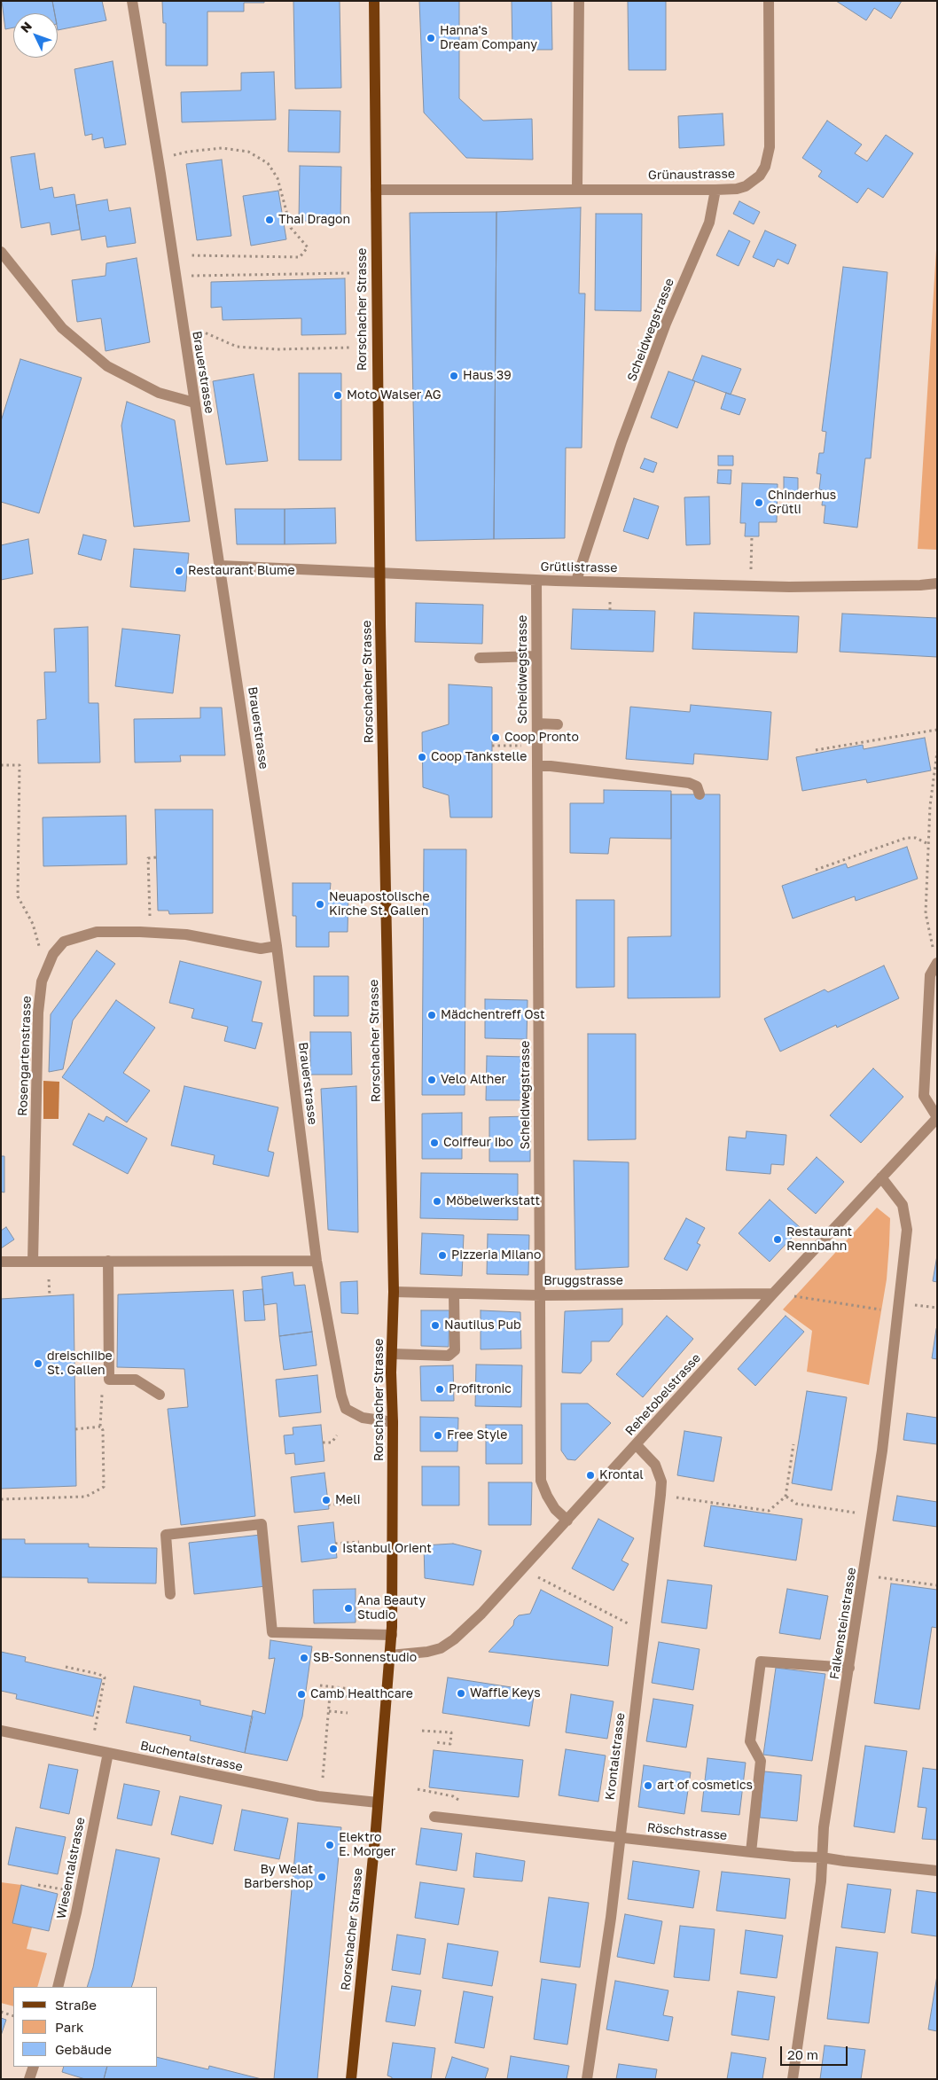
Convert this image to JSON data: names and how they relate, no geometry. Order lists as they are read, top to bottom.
{
  "streets": {
    "main road": ["Rorschacher Strasse"],
    "street": [
      "Grünaustrasse",
      "Scheidwegstrasse",
      "Brauerstrasse",
      "Grütlistrasse",
      "Rosengartenstrasse",
      "Bruggstrasse",
      "Rehetobelstrasse",
      "Falkensteinstrasse",
      "Buchentalstrasse",
      "Krontalstrasse",
      "Röschstrasse",
      "Wiesentalstrasse"
    ]
  },
  "crossings": [
    ["Grünaustrasse", "Rorschacher Strasse"],
    ["Grünaustrasse", "Scheidwegstrasse"],
    ["Rorschacher Strasse", "Brauerstrasse"],
    ["Rorschacher Strasse", "Grütlistrasse"],
    ["Rorschacher Strasse", "Bruggstrasse"],
    ["Rorschacher Strasse", "Rehetobelstrasse"],
    ["Rorschacher Strasse", "Buchentalstrasse"],
    ["Scheidwegstrasse", "Grütlistrasse"],
    ["Scheidwegstrasse", "Bruggstrasse"],
    ["Scheidwegstrasse", "Rehetobelstrasse"],
    ["Brauerstrasse", "Grütlistrasse"],
    ["Brauerstrasse", "Rosengartenstrasse"],
    ["Bruggstrasse", "Rehetobelstrasse"],
    ["Rehetobelstrasse", "Falkensteinstrasse"],
    ["Rehetobelstrasse", "Krontalstrasse"],
    ["Falkensteinstrasse", "Röschstrasse"],
    ["Buchentalstrasse", "Wiesentalstrasse"],
    ["Krontalstrasse", "Röschstrasse"]
  ],
  "places": [
    "Hanna's Dream Company",
    "Thai Dragon",
    "Haus 39",
    "Moto Walser AG",
    "Chinderhus Grütli",
    "Restaurant Blume",
    "Coop Pronto",
    "Coop Tankstelle",
    "Neuapostolische Kirche St. Gallen",
    "Mädchentreff Ost",
    "Velo Alther",
    "Coiffeur Ibo",
    "Möbelwerkstatt",
    "Restaurant Rennbahn",
    "Pizzeria Milano",
    "Nautilus Pub",
    "dreischiibe St. Gallen",
    "Profitronic",
    "Free Style",
    "Krontal",
    "Meli",
    "Istanbul Orient",
    "Ana Beauty Studio",
    "SB-Sonnenstudio",
    "Waffle Keys",
    "Camb Healthcare",
    "art of cosmetics",
    "Elektro E. Morger",
    "By Welat Barbershop"
  ],
  "legend": ["Straße", "Park", "Gebäude"],
  "scale_bar": "20 m",
  "north": "top left"
}
